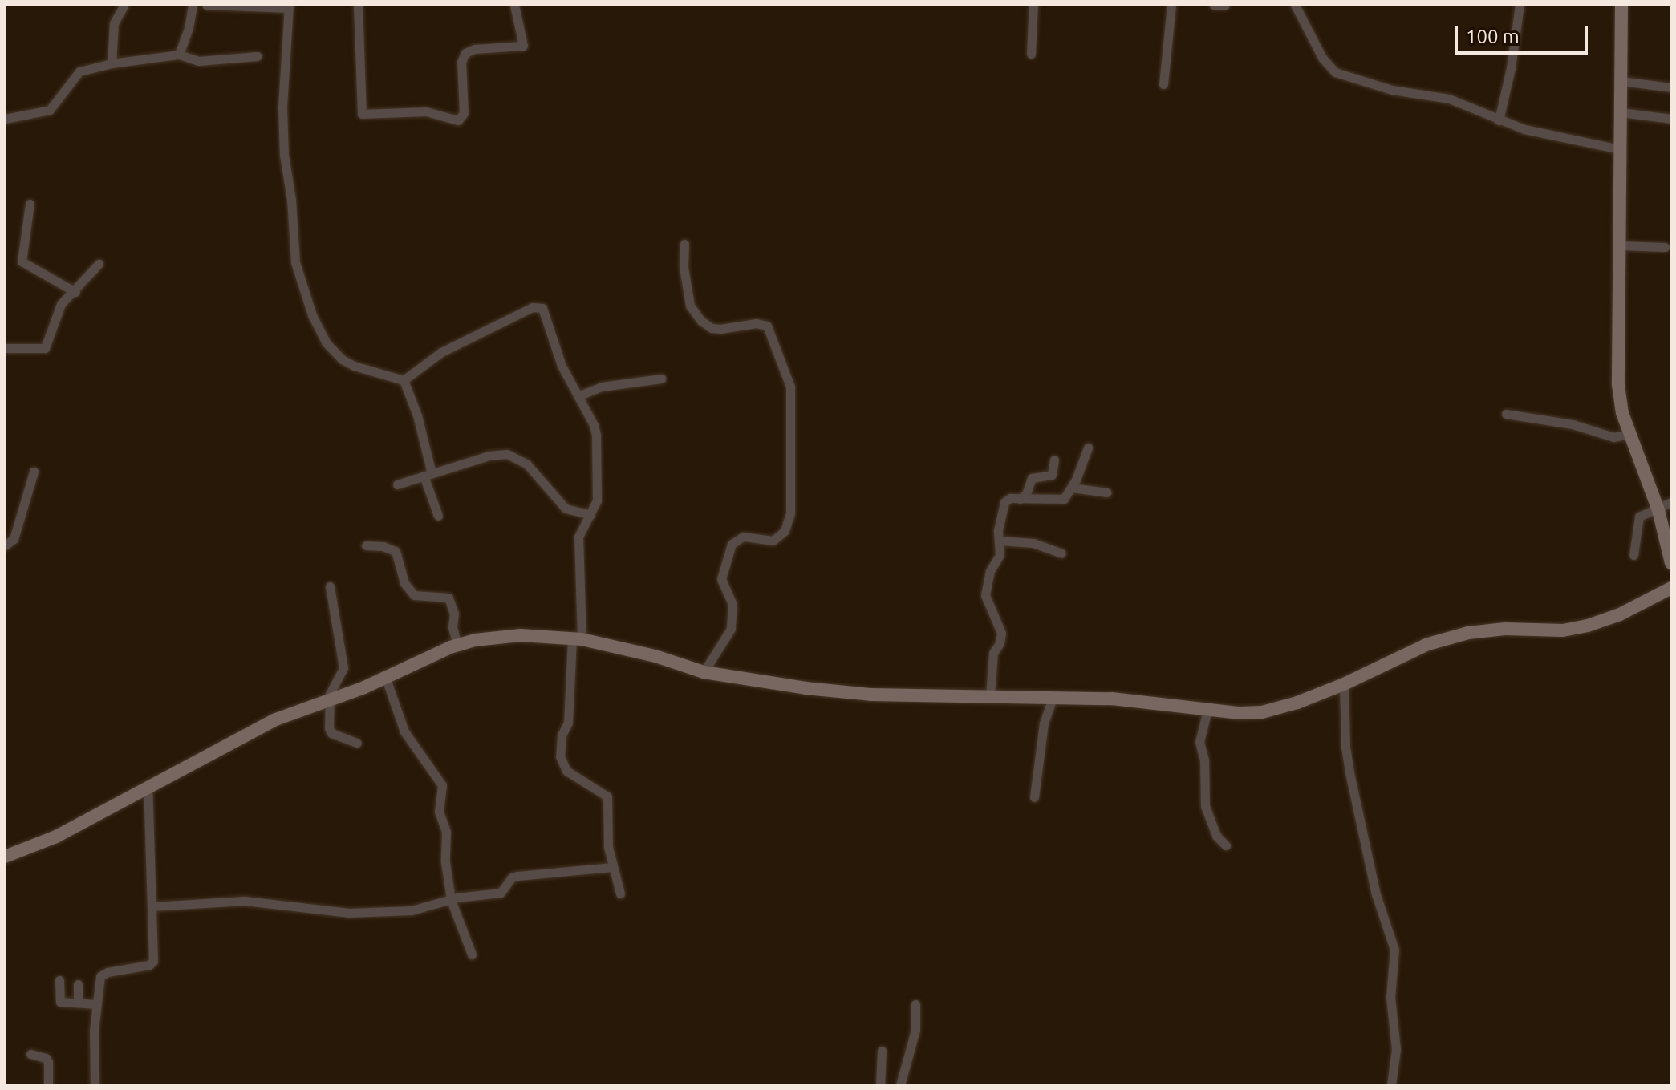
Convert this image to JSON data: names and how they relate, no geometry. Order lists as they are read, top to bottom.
{
  "scale_bar": "100 m"
}
